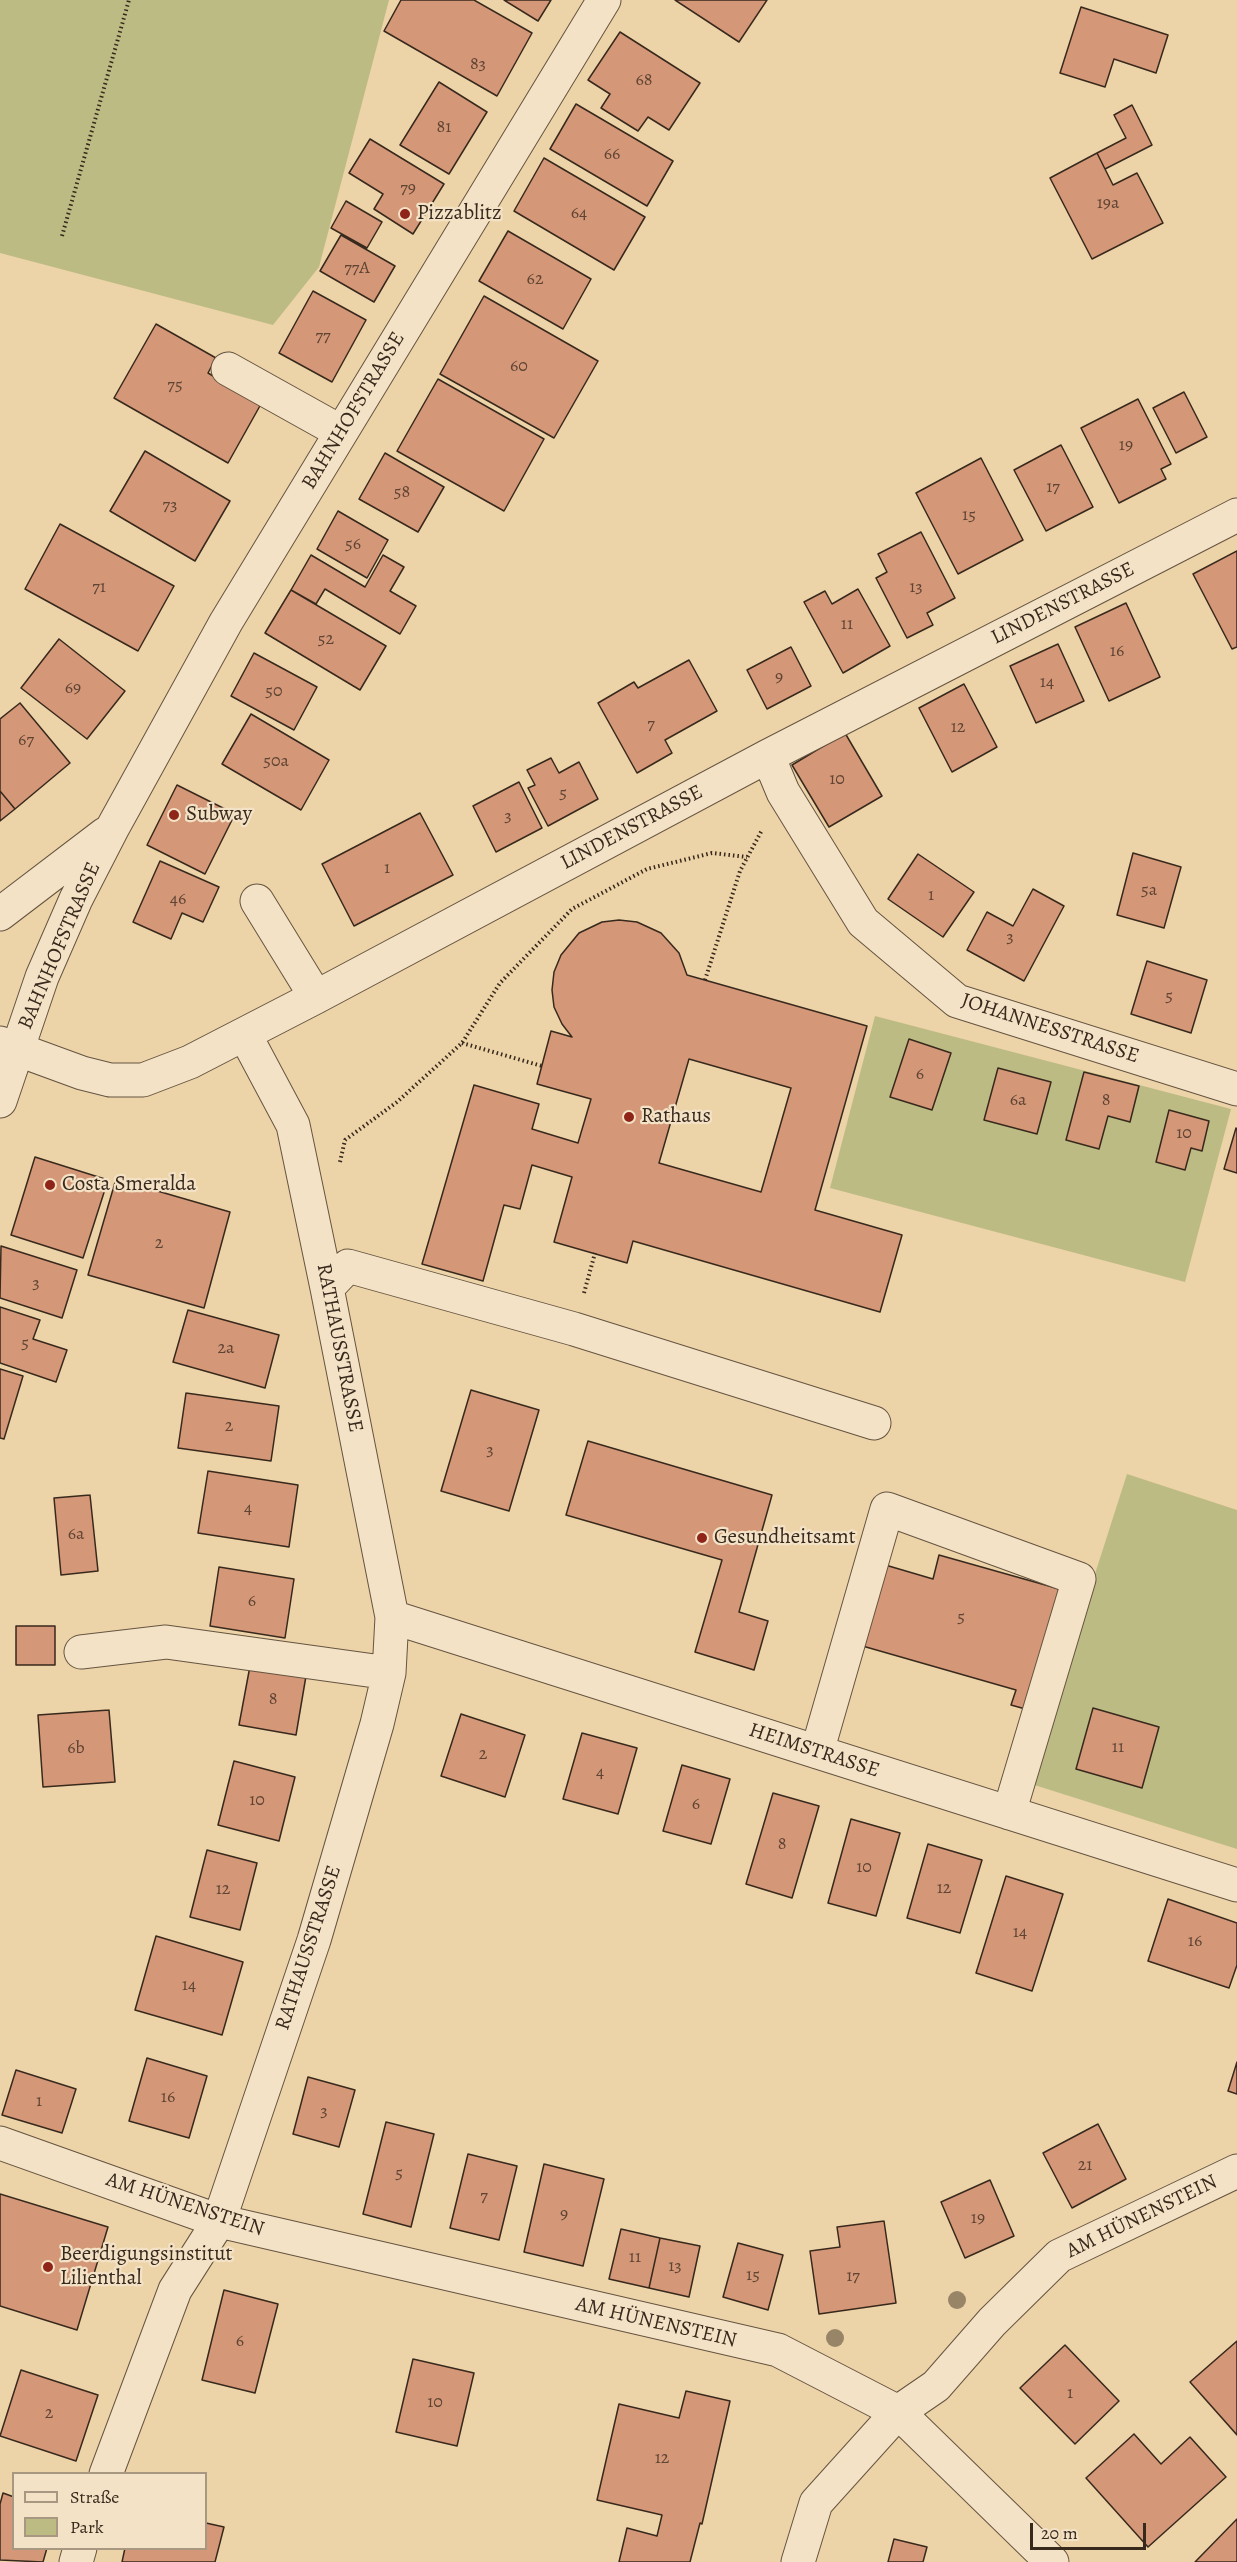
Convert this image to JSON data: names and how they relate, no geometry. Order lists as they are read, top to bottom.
{
  "streets": {
    "street": [
      "BAHNHOFSTRASSE",
      "LINDENSTRASSE",
      "JOHANNESSTRASSE",
      "RATHAUSSTRASSE",
      "HEIMSTRASSE",
      "AM HÜNENSTEIN"
    ]
  },
  "crossings": [
    ["BAHNHOFSTRASSE", "LINDENSTRASSE"],
    ["LINDENSTRASSE", "JOHANNESSTRASSE"],
    ["LINDENSTRASSE", "RATHAUSSTRASSE"],
    ["RATHAUSSTRASSE", "HEIMSTRASSE"],
    ["RATHAUSSTRASSE", "AM HÜNENSTEIN"]
  ],
  "places": [
    "Pizzablitz",
    "Subway",
    "Rathaus",
    "Costa Smeralda",
    "Gesundheitsamt",
    "Beerdigungsinstitut Lilienthal"
  ],
  "house_numbers": [
    "83",
    "68",
    "81",
    "66",
    "79",
    "19a",
    "64",
    "77A",
    "62",
    "77",
    "60",
    "75",
    "19",
    "17",
    "58",
    "73",
    "15",
    "56",
    "71",
    "13",
    "11",
    "52",
    "16",
    "9",
    "14",
    "69",
    "50",
    "7",
    "12",
    "67",
    "50a",
    "10",
    "5",
    "3",
    "1",
    "5a",
    "1",
    "46",
    "3",
    "5",
    "6",
    "6a",
    "8",
    "10",
    "2",
    "3",
    "5",
    "2a",
    "2",
    "3",
    "4",
    "6a",
    "6",
    "5",
    "8",
    "11",
    "6b",
    "2",
    "4",
    "10",
    "6",
    "8",
    "10",
    "12",
    "12",
    "14",
    "16",
    "14",
    "16",
    "1",
    "3",
    "21",
    "5",
    "7",
    "9",
    "19",
    "11",
    "13",
    "15",
    "17",
    "6",
    "1",
    "10",
    "2",
    "12"
  ],
  "legend": ["Straße", "Park"],
  "scale_bar": "20 m"
}
